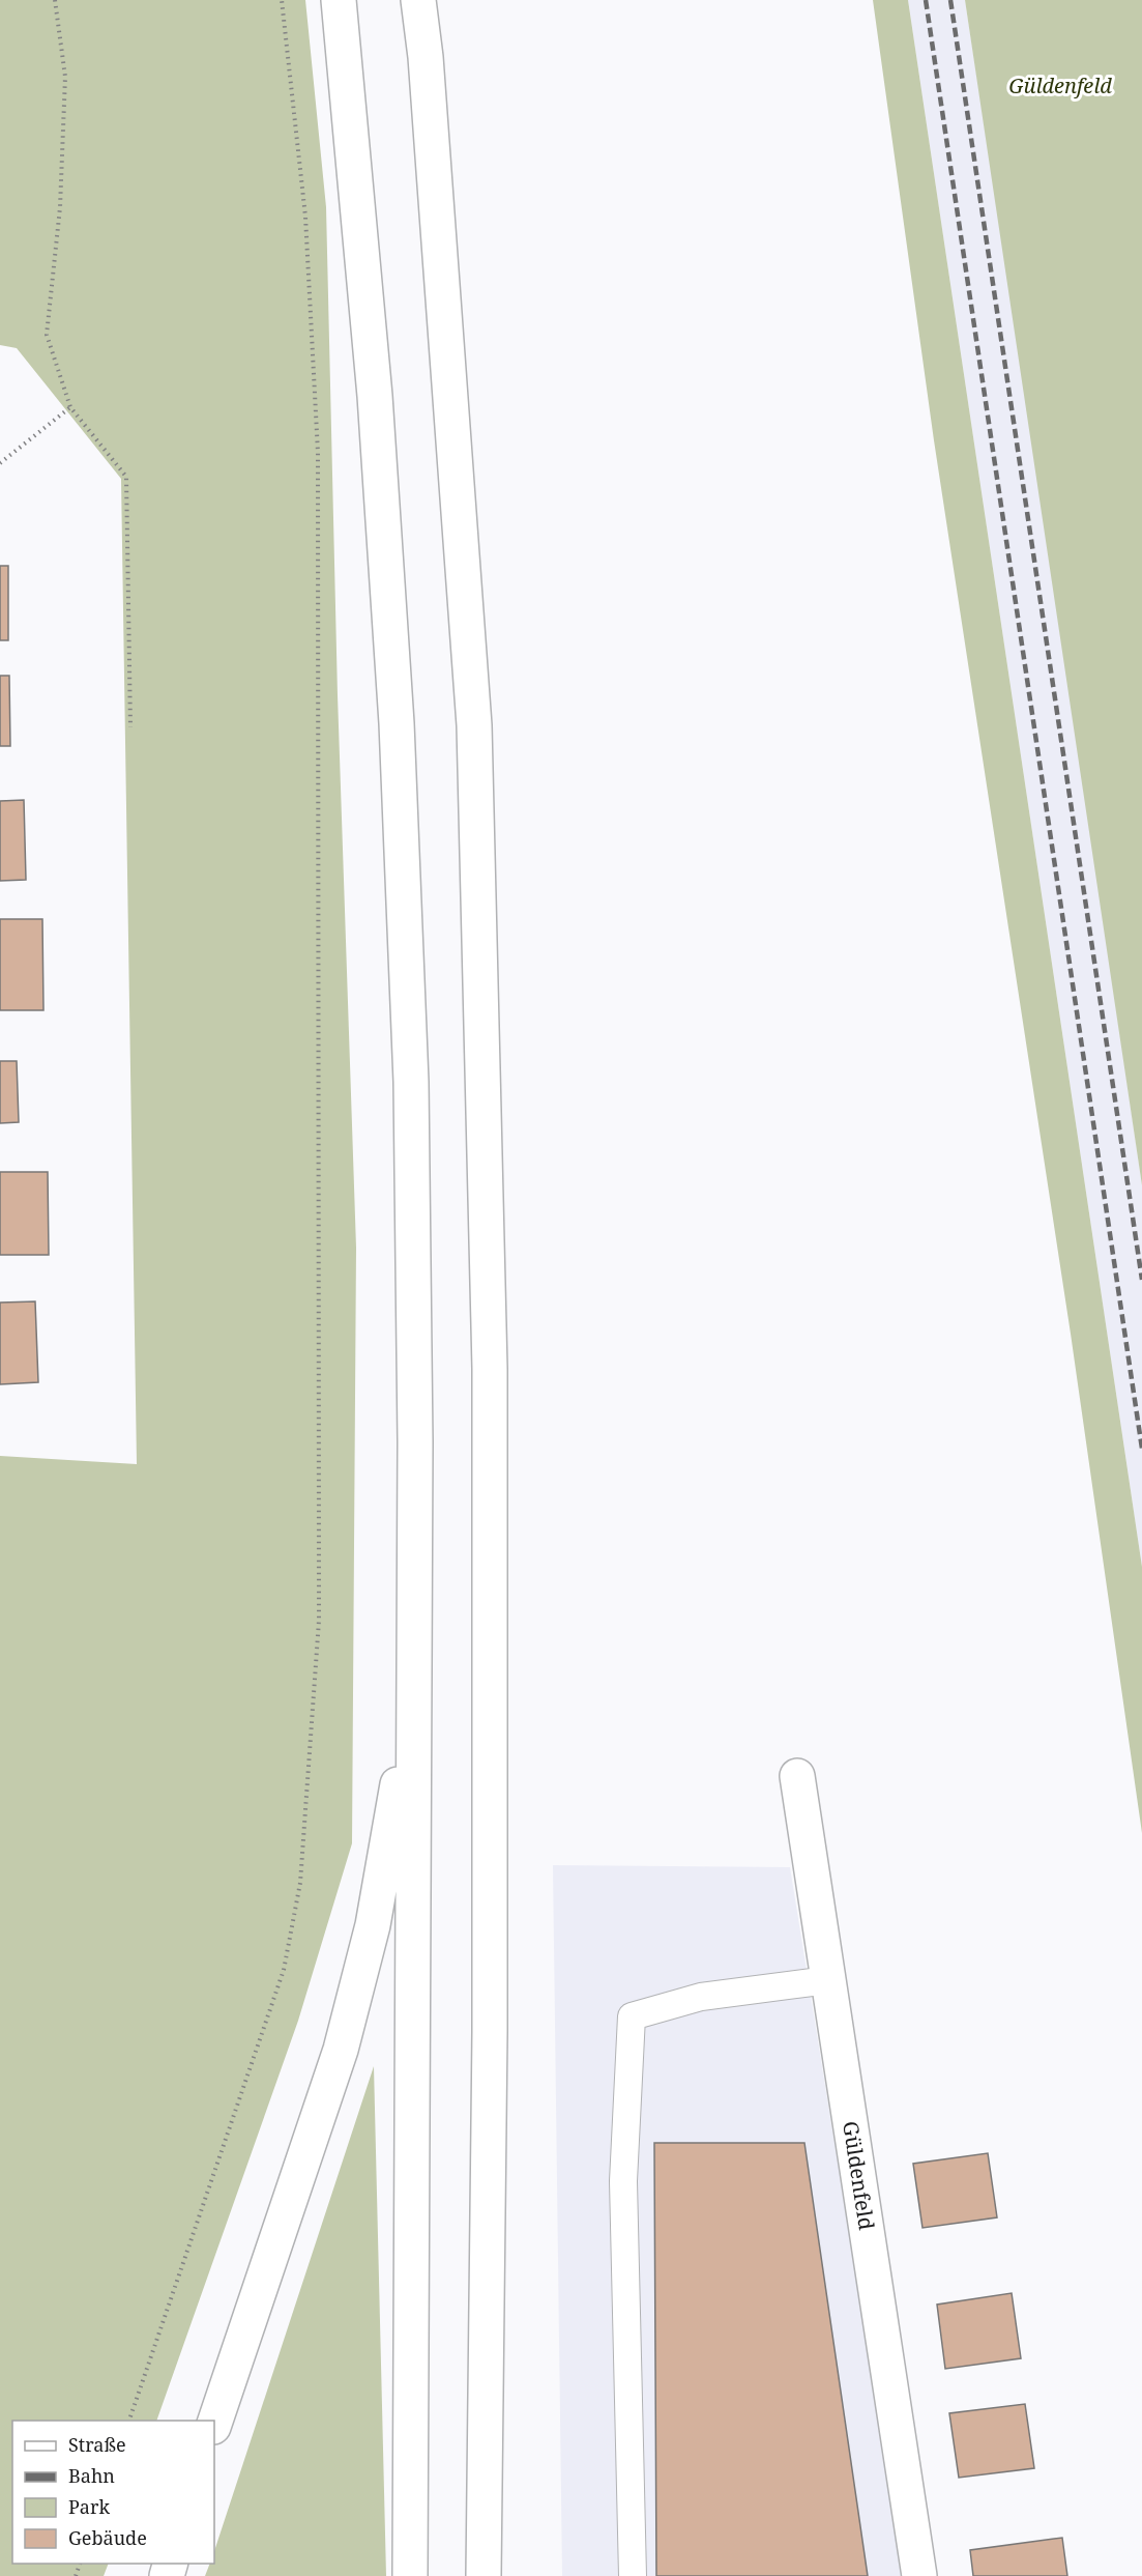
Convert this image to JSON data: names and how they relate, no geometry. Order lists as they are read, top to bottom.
{
  "streets": {
    "main road": ["Güldenfeld"]
  },
  "parks": ["Güldenfeld"],
  "legend": [
    "Straße",
    "Bahn",
    "Park",
    "Gebäude"
  ]
}
